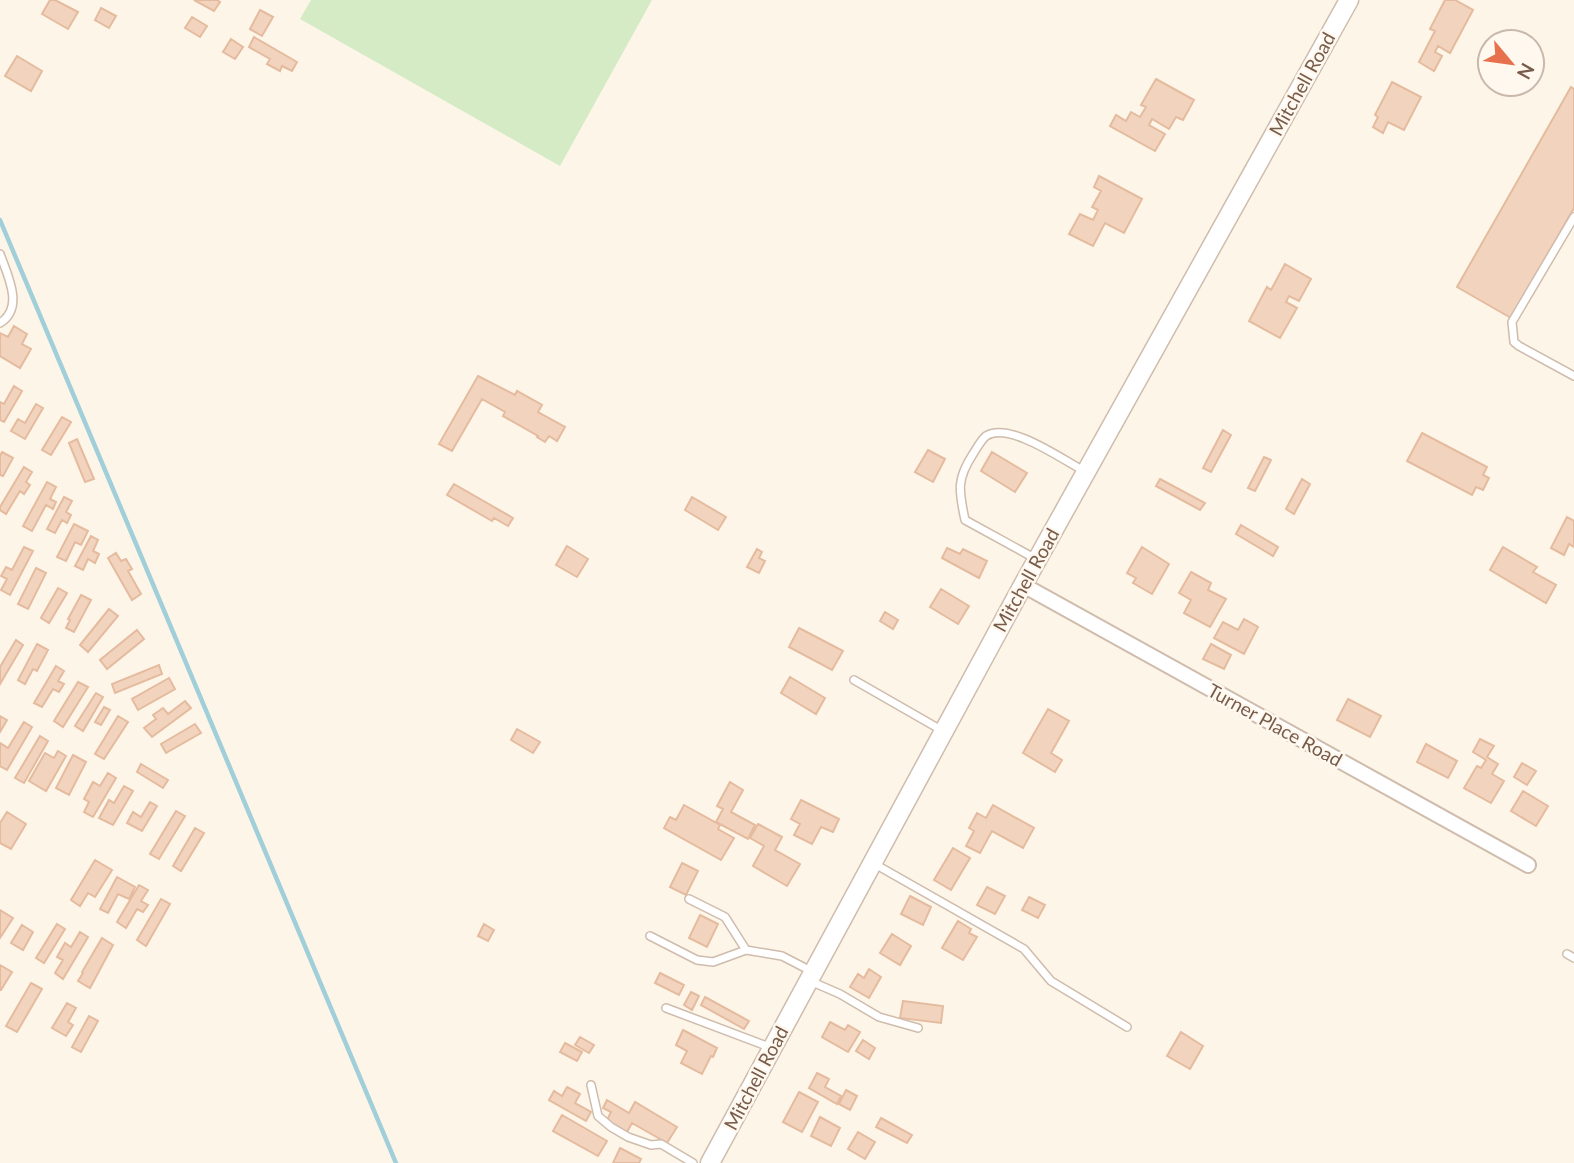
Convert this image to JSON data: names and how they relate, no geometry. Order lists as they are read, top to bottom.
{
  "streets": {
    "street": ["Mitchell Road", "Turner Place Road"]
  },
  "crossings": [
    ["Mitchell Road", "Turner Place Road"]
  ],
  "north": "bottom right"
}
